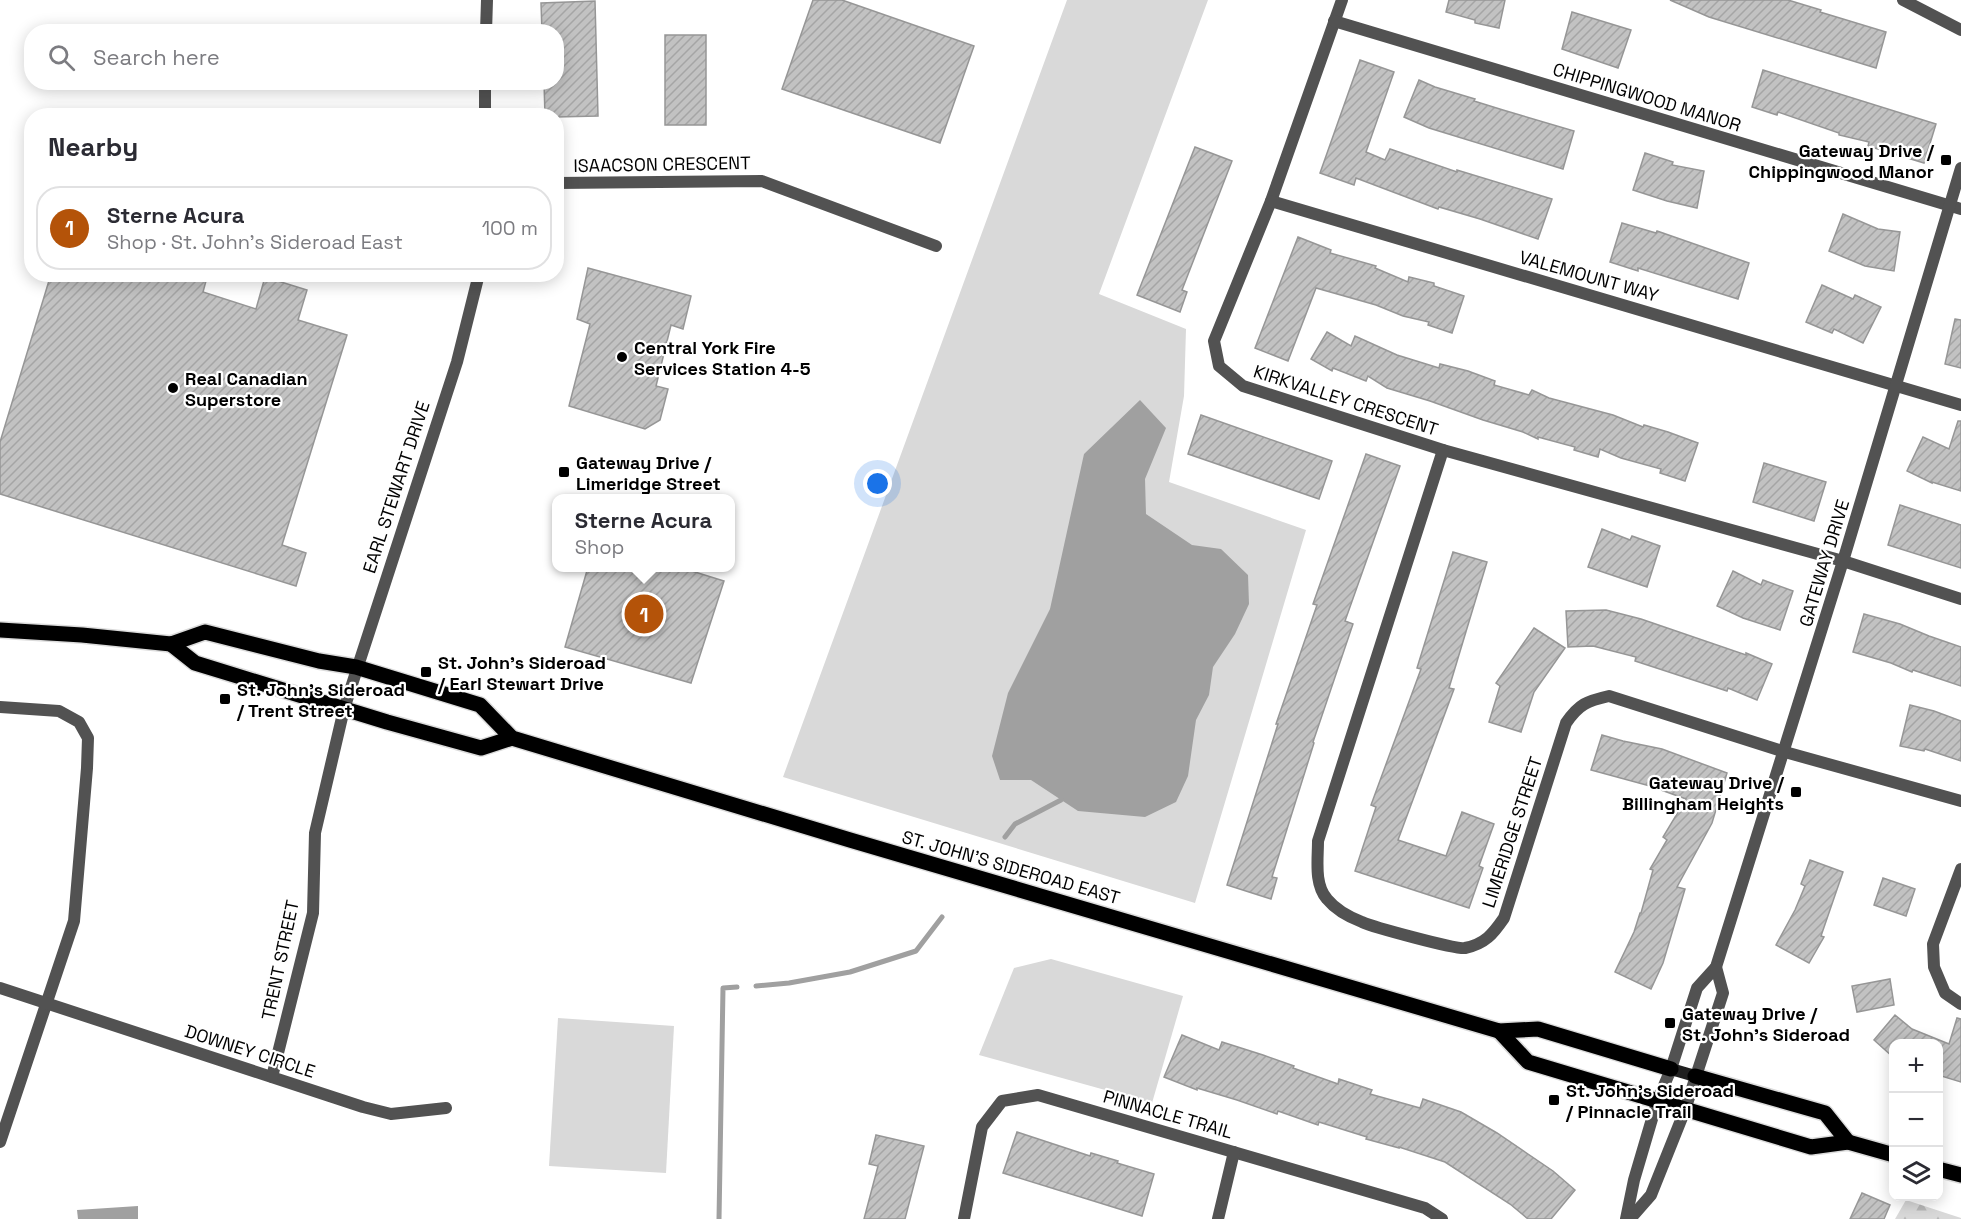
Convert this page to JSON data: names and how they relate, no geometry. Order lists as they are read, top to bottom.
{
  "streets": {
    "main road": ["ST. JOHN'S SIDEROAD EAST"],
    "street": [
      "CHIPPINGWOOD MANOR",
      "ISAACSON CRESCENT",
      "VALEMOUNT WAY",
      "KIRKVALLEY CRESCENT",
      "EARL STEWART DRIVE",
      "GATEWAY DRIVE",
      "LIMERIDGE STREET",
      "TRENT STREET",
      "DOWNEY CIRCLE",
      "PINNACLE TRAIL"
    ]
  },
  "crossings": [
    ["CHIPPINGWOOD MANOR", "KIRKVALLEY CRESCENT"],
    ["CHIPPINGWOOD MANOR", "GATEWAY DRIVE"],
    ["VALEMOUNT WAY", "KIRKVALLEY CRESCENT"],
    ["VALEMOUNT WAY", "GATEWAY DRIVE"],
    ["KIRKVALLEY CRESCENT", "GATEWAY DRIVE"],
    ["KIRKVALLEY CRESCENT", "LIMERIDGE STREET"],
    ["EARL STEWART DRIVE", "ST. JOHN'S SIDEROAD EAST"],
    ["EARL STEWART DRIVE", "TRENT STREET"],
    ["GATEWAY DRIVE", "LIMERIDGE STREET"],
    ["GATEWAY DRIVE", "ST. JOHN'S SIDEROAD EAST"],
    ["TRENT STREET", "DOWNEY CIRCLE"]
  ],
  "places": {
    "transit": [
      "Gateway Drive / Chippingwood Manor",
      "Gateway Drive / Limeridge Street",
      "St. John's Sideroad / Earl Stewart Drive",
      "St. John's Sideroad / Trent Street",
      "Gateway Drive / Billingham Heights",
      "Gateway Drive / St. John's Sideroad",
      "St. John's Sideroad / Pinnacle Trail"
    ],
    "other": ["Central York Fire Services Station 4-5", "Real Canadian Superstore"]
  },
  "page": {
    "search": "Search here",
    "heading": "Nearby",
    "list": [
      {
        "mark": "1",
        "name": "Sterne Acura",
        "note": "Shop · St. John's Sideroad East",
        "value": "100 m"
      }
    ],
    "popup": ["Sterne Acura", "Shop"],
    "pins": "1",
    "map_buttons": ["+", "−"]
  }
}
